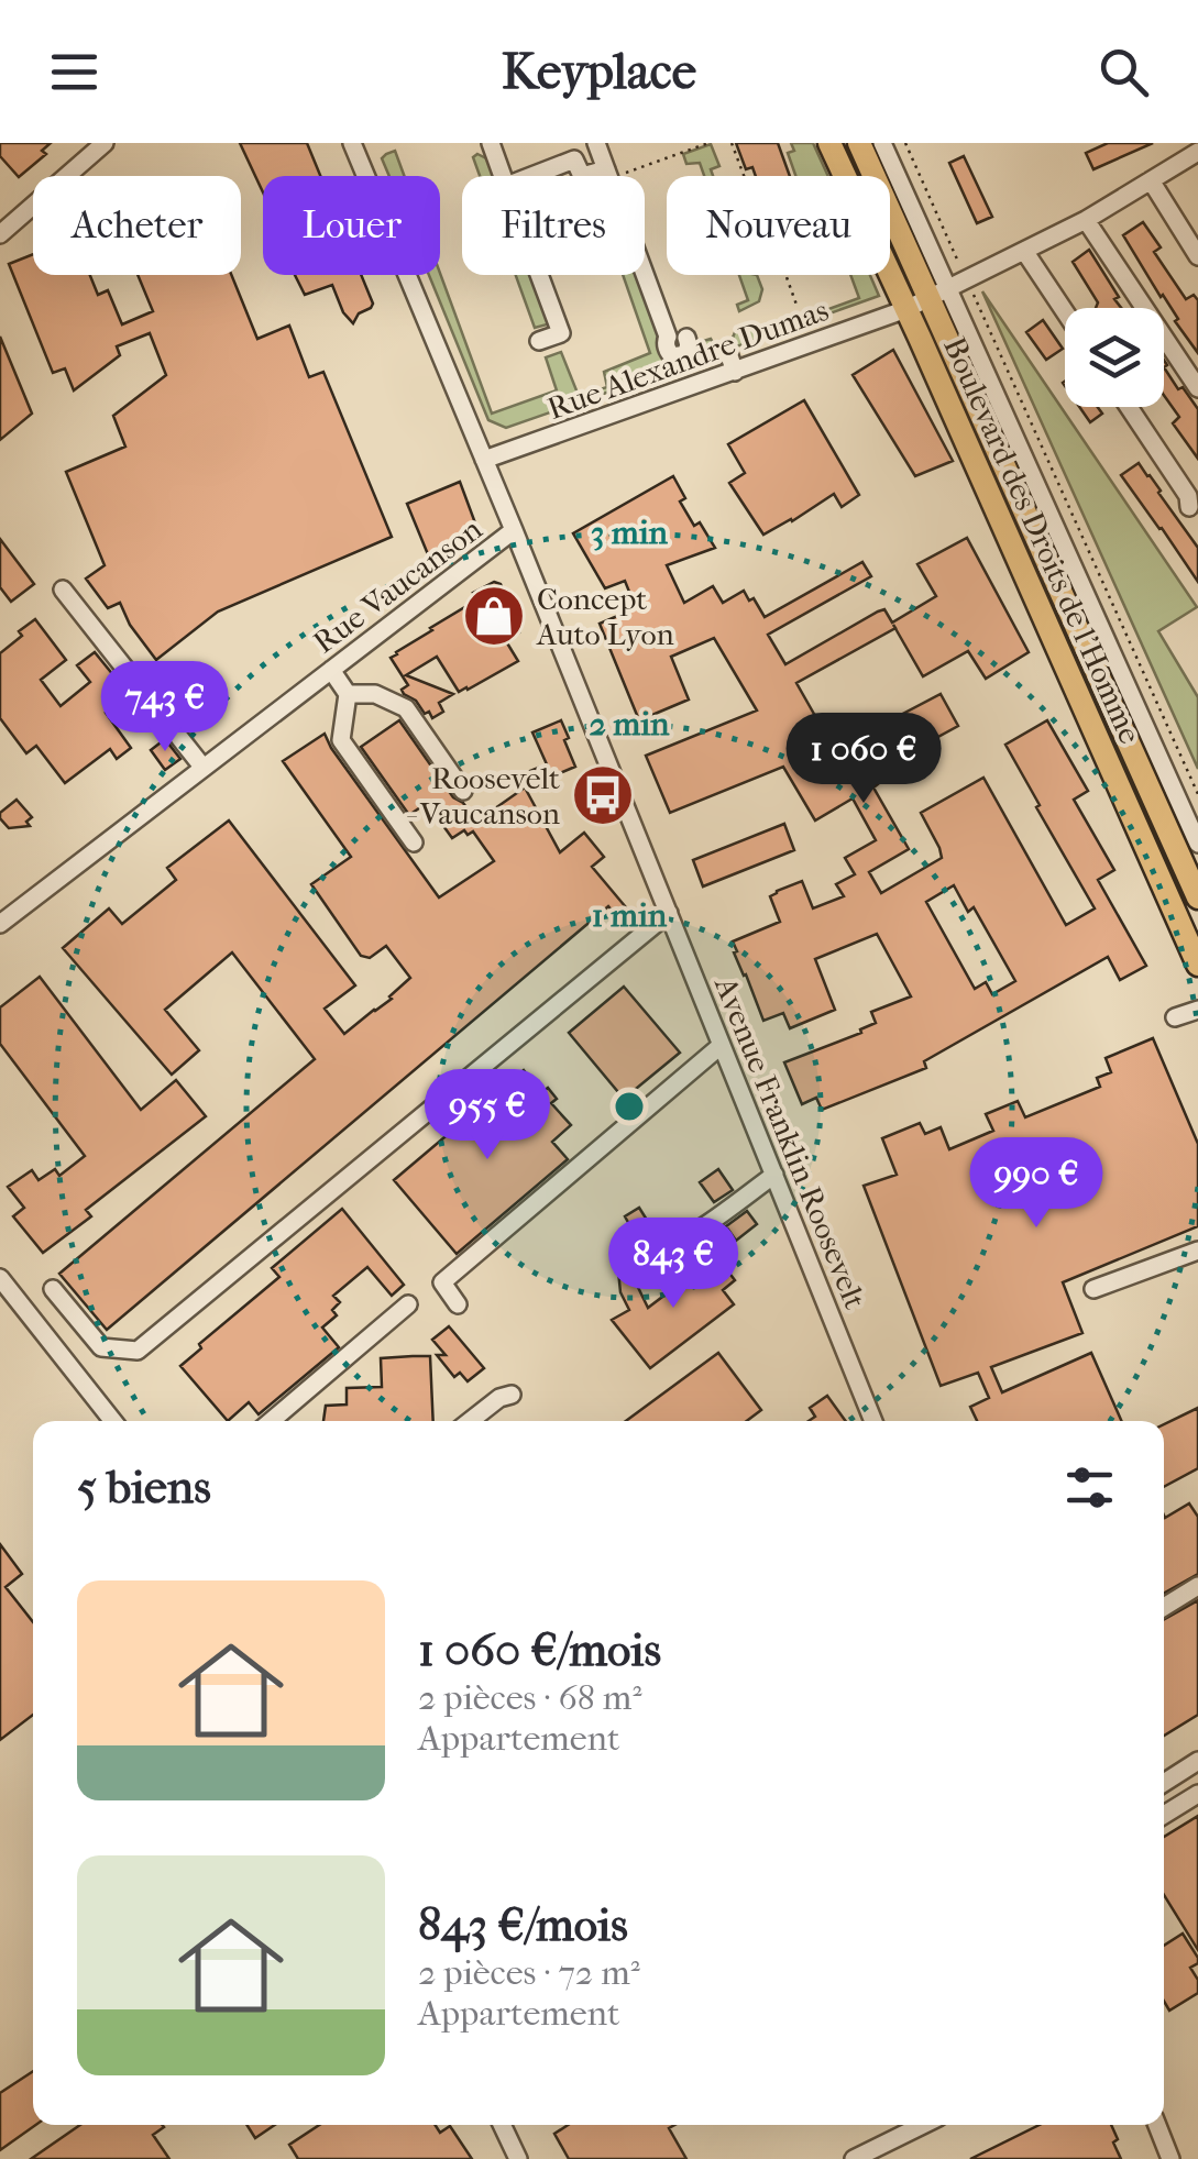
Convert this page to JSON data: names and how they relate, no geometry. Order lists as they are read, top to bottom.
{
  "streets": {
    "main road": ["Boulevard des Droits de l'Homme"],
    "street": ["Rue Alexandre Dumas", "Rue Vaucanson", "Avenue Franklin Roosevelt"]
  },
  "crossings": [
    ["Rue Alexandre Dumas", "Boulevard des Droits de l'Homme"],
    ["Rue Alexandre Dumas", "Avenue Franklin Roosevelt"],
    ["Rue Vaucanson", "Avenue Franklin Roosevelt"]
  ],
  "places": {
    "shop": ["Concept Auto Lyon"],
    "bus stop": ["Roosevelt - Vaucanson"]
  },
  "page": {
    "header": "Keyplace",
    "chip": [
      "Acheter",
      "Louer",
      "Filtres",
      "Nouveau"
    ],
    "price": [
      "743 €",
      "1 060 €",
      "955 €",
      "990 €",
      "843 €"
    ],
    "heading": "5 biens",
    "list": [
      {
        "name": "1 060 €/mois",
        "note": "2 pièces · 68 m² · Appartement"
      },
      {
        "name": "843 €/mois",
        "note": "2 pièces · 72 m² · Appartement"
      }
    ]
  },
  "rings": ["3 min", "2 min", "1 min"]
}
